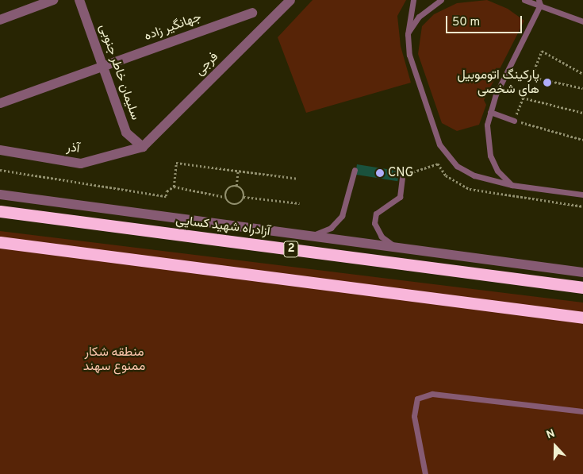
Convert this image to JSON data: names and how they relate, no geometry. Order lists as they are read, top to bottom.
{
  "streets": {
    "highway": ["آزادراه شهید کسایی", "2"],
    "street": [
      "جهانگیر زاده",
      "فرجی",
      "سلیمان خاطر جنوبی",
      "آذر"
    ]
  },
  "crossings": [
    ["جهانگیر زاده", "سلیمان خاطر جنوبی"],
    ["فرجی", "سلیمان خاطر جنوبی"],
    ["فرجی", "آذر"],
    ["سلیمان خاطر جنوبی", "آذر"]
  ],
  "parks": ["منطقه شکار ممنوع سهند"],
  "places": ["پارکینگ اتوموبیل های شخصی", "CNG"],
  "scale_bar": "50 m",
  "north": "top"
}
